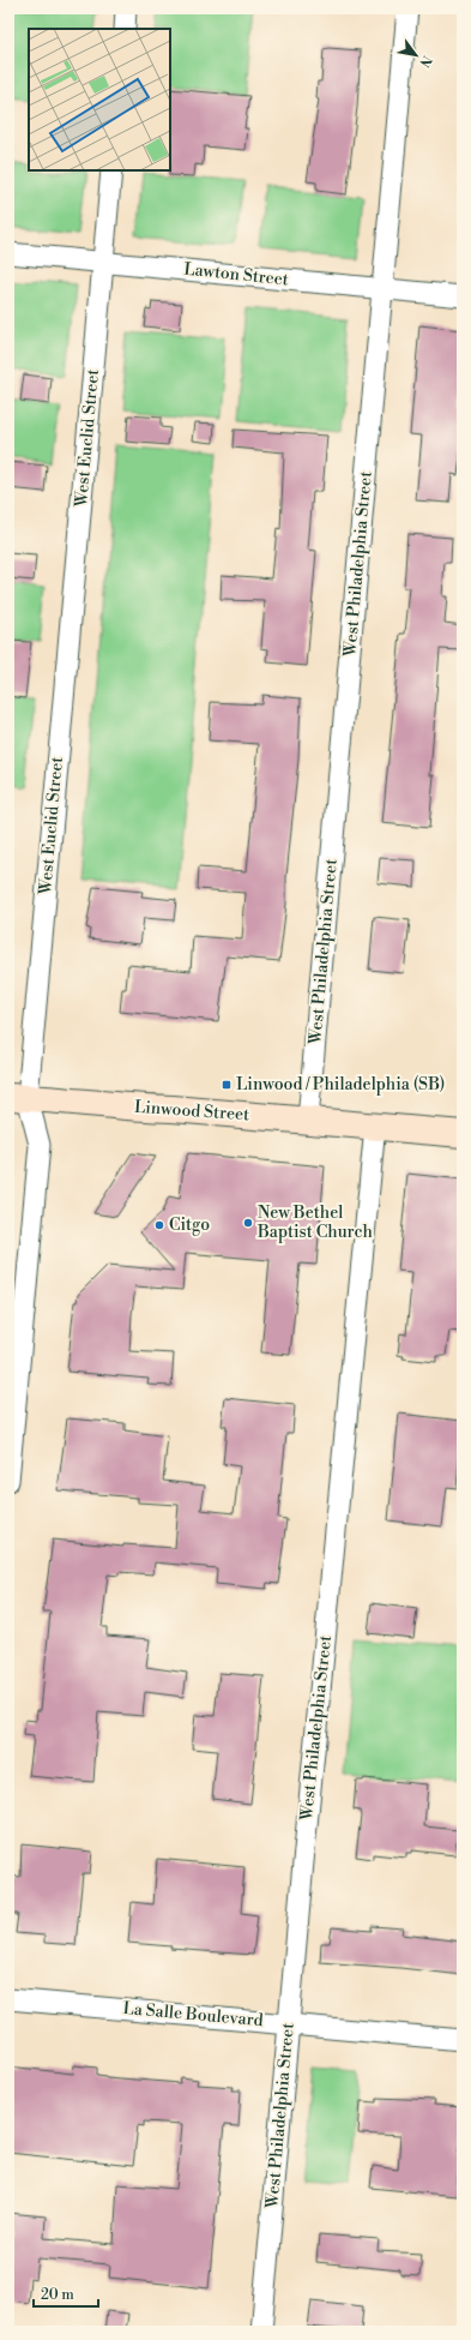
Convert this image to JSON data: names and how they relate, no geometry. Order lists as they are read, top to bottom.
{
  "streets": {
    "street": [
      "Lawton Street",
      "West Euclid Street",
      "West Philadelphia Street",
      "Linwood Street",
      "La Salle Boulevard"
    ]
  },
  "crossings": [
    ["Lawton Street", "West Euclid Street"],
    ["Lawton Street", "West Philadelphia Street"],
    ["West Euclid Street", "Linwood Street"],
    ["West Philadelphia Street", "Linwood Street"],
    ["West Philadelphia Street", "La Salle Boulevard"]
  ],
  "places": {
    "transit": ["Linwood / Philadelphia (SB)"],
    "other": ["New Bethel Baptist Church", "Citgo"]
  },
  "scale_bar": "20 m",
  "north": "bottom right"
}
